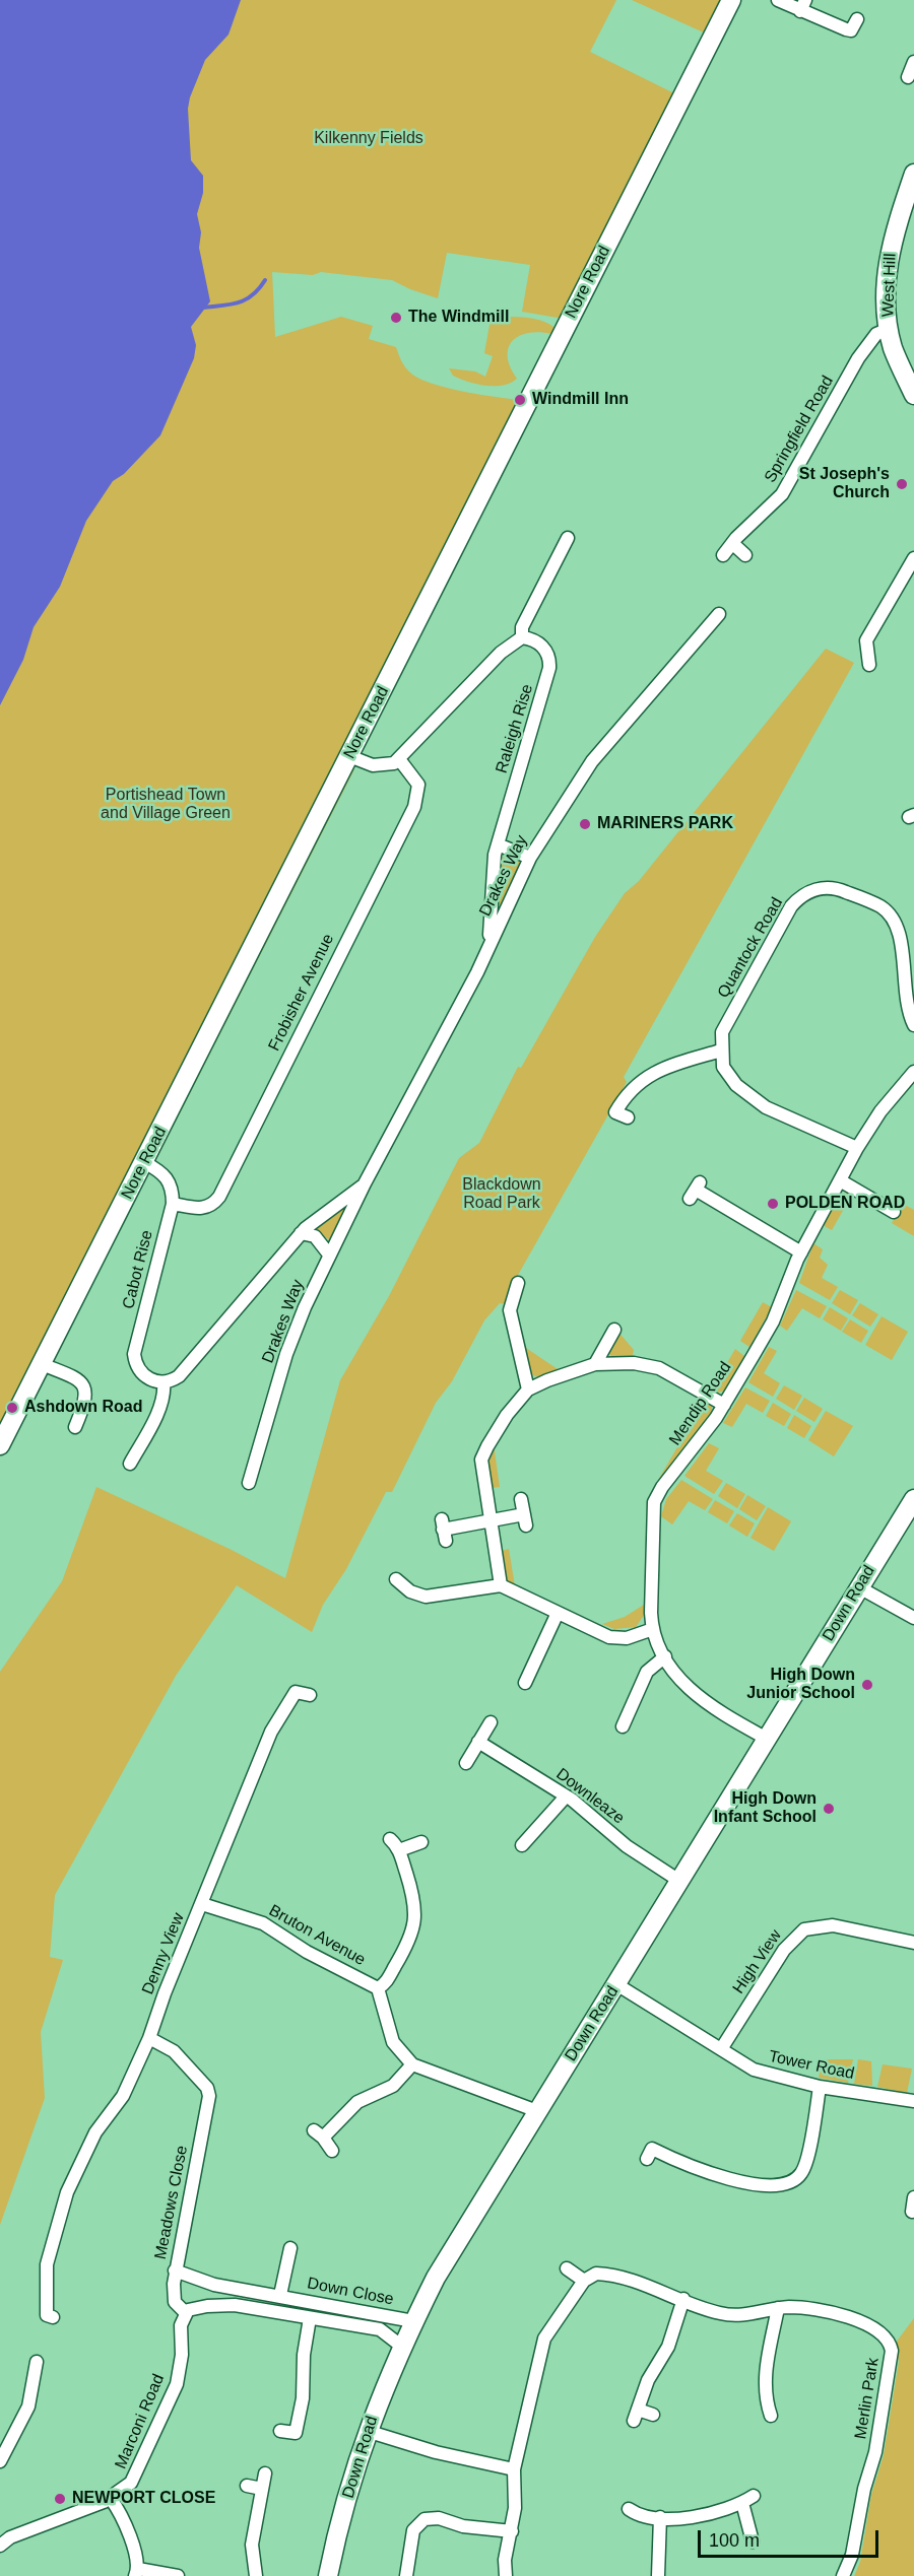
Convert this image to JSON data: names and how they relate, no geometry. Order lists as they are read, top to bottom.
{
  "streets": {
    "street": [
      "Nore Road",
      "West Hill",
      "Springfield Road",
      "Raleigh Rise",
      "Drakes Way",
      "Quantock Road",
      "Frobisher Avenue",
      "Cabot Rise",
      "Mendip Road",
      "Down Road",
      "Downleaze",
      "Bruton Avenue",
      "Denny View",
      "High View",
      "Tower Road",
      "Meadows Close",
      "Down Close",
      "Merlin Park",
      "Marconi Road"
    ]
  },
  "crossings": [
    ["West Hill", "Springfield Road"],
    ["Raleigh Rise", "Drakes Way"],
    ["Frobisher Avenue", "Cabot Rise"],
    ["Mendip Road", "Down Road"],
    ["Down Road", "Downleaze"],
    ["Down Road", "Tower Road"],
    ["Down Road", "Down Close"],
    ["Bruton Avenue", "Denny View"],
    ["Denny View", "Meadows Close"],
    ["High View", "Tower Road"],
    ["Meadows Close", "Down Close"],
    ["Meadows Close", "Marconi Road"]
  ],
  "parks": ["Kilkenny Fields", "Portishead Town and Village Green", "Blackdown Road Park"],
  "places": [
    "The Windmill",
    "Windmill Inn",
    "St Joseph's Church",
    "MARINERS PARK",
    "POLDEN ROAD",
    "Ashdown Road",
    "High Down Junior School",
    "High Down Infant School",
    "NEWPORT CLOSE"
  ],
  "scale_bar": "100 m"
}
